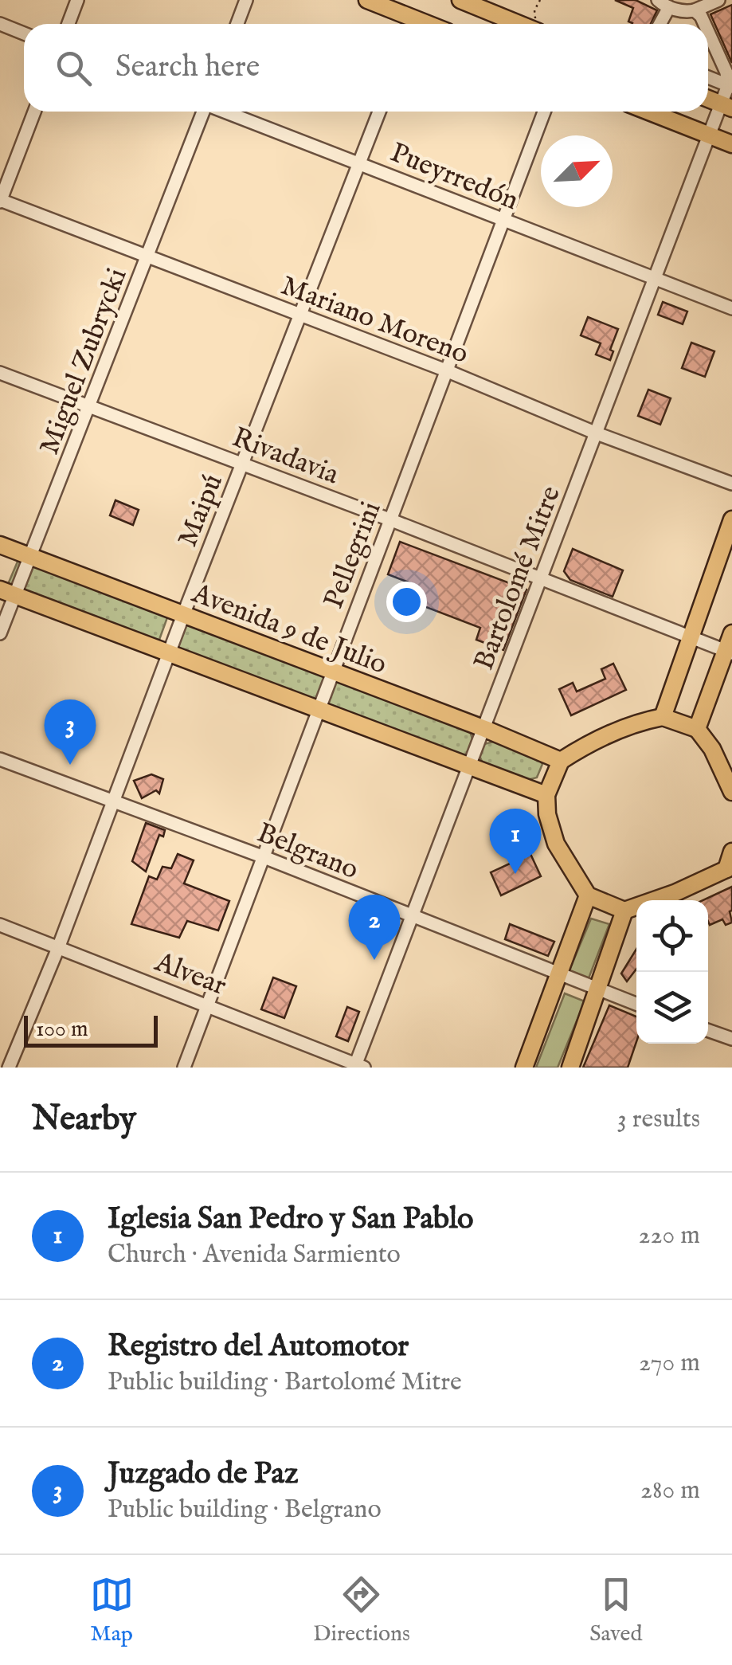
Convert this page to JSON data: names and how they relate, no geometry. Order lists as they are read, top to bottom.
{
  "streets": {
    "main road": ["Avenida 9 de Julio"],
    "street": [
      "Pueyrredón",
      "Mariano Moreno",
      "Miguel Zubrycki",
      "Rivadavia",
      "Maipú",
      "Pellegrini",
      "Bartolomé Mitre",
      "Belgrano",
      "Alvear"
    ]
  },
  "crossings": [
    ["Pueyrredón", "Maipú"],
    ["Pueyrredón", "Pellegrini"],
    ["Pueyrredón", "Bartolomé Mitre"],
    ["Mariano Moreno", "Miguel Zubrycki"],
    ["Mariano Moreno", "Maipú"],
    ["Mariano Moreno", "Pellegrini"],
    ["Mariano Moreno", "Bartolomé Mitre"],
    ["Miguel Zubrycki", "Rivadavia"],
    ["Miguel Zubrycki", "Avenida 9 de Julio"],
    ["Rivadavia", "Maipú"],
    ["Rivadavia", "Pellegrini"],
    ["Rivadavia", "Bartolomé Mitre"],
    ["Maipú", "Avenida 9 de Julio"],
    ["Maipú", "Belgrano"],
    ["Maipú", "Alvear"],
    ["Pellegrini", "Avenida 9 de Julio"],
    ["Pellegrini", "Belgrano"],
    ["Pellegrini", "Alvear"],
    ["Bartolomé Mitre", "Avenida 9 de Julio"],
    ["Bartolomé Mitre", "Belgrano"],
    ["Bartolomé Mitre", "Alvear"]
  ],
  "scale_bar": "100 m",
  "north": "top right",
  "page": {
    "search": "Search here",
    "pins": ["3", "1", "2"],
    "scale": "100 m",
    "heading": ["Nearby", "3 results"],
    "list": [
      {
        "mark": "1",
        "name": "Iglesia San Pedro y San Pablo",
        "note": "Church · Avenida Sarmiento",
        "value": "220 m"
      },
      {
        "mark": "2",
        "name": "Registro del Automotor",
        "note": "Public building · Bartolomé Mitre",
        "value": "270 m"
      },
      {
        "mark": "3",
        "name": "Juzgado de Paz",
        "note": "Public building · Belgrano",
        "value": "280 m"
      }
    ],
    "nav": ["Map", "Directions", "Saved"]
  }
}
